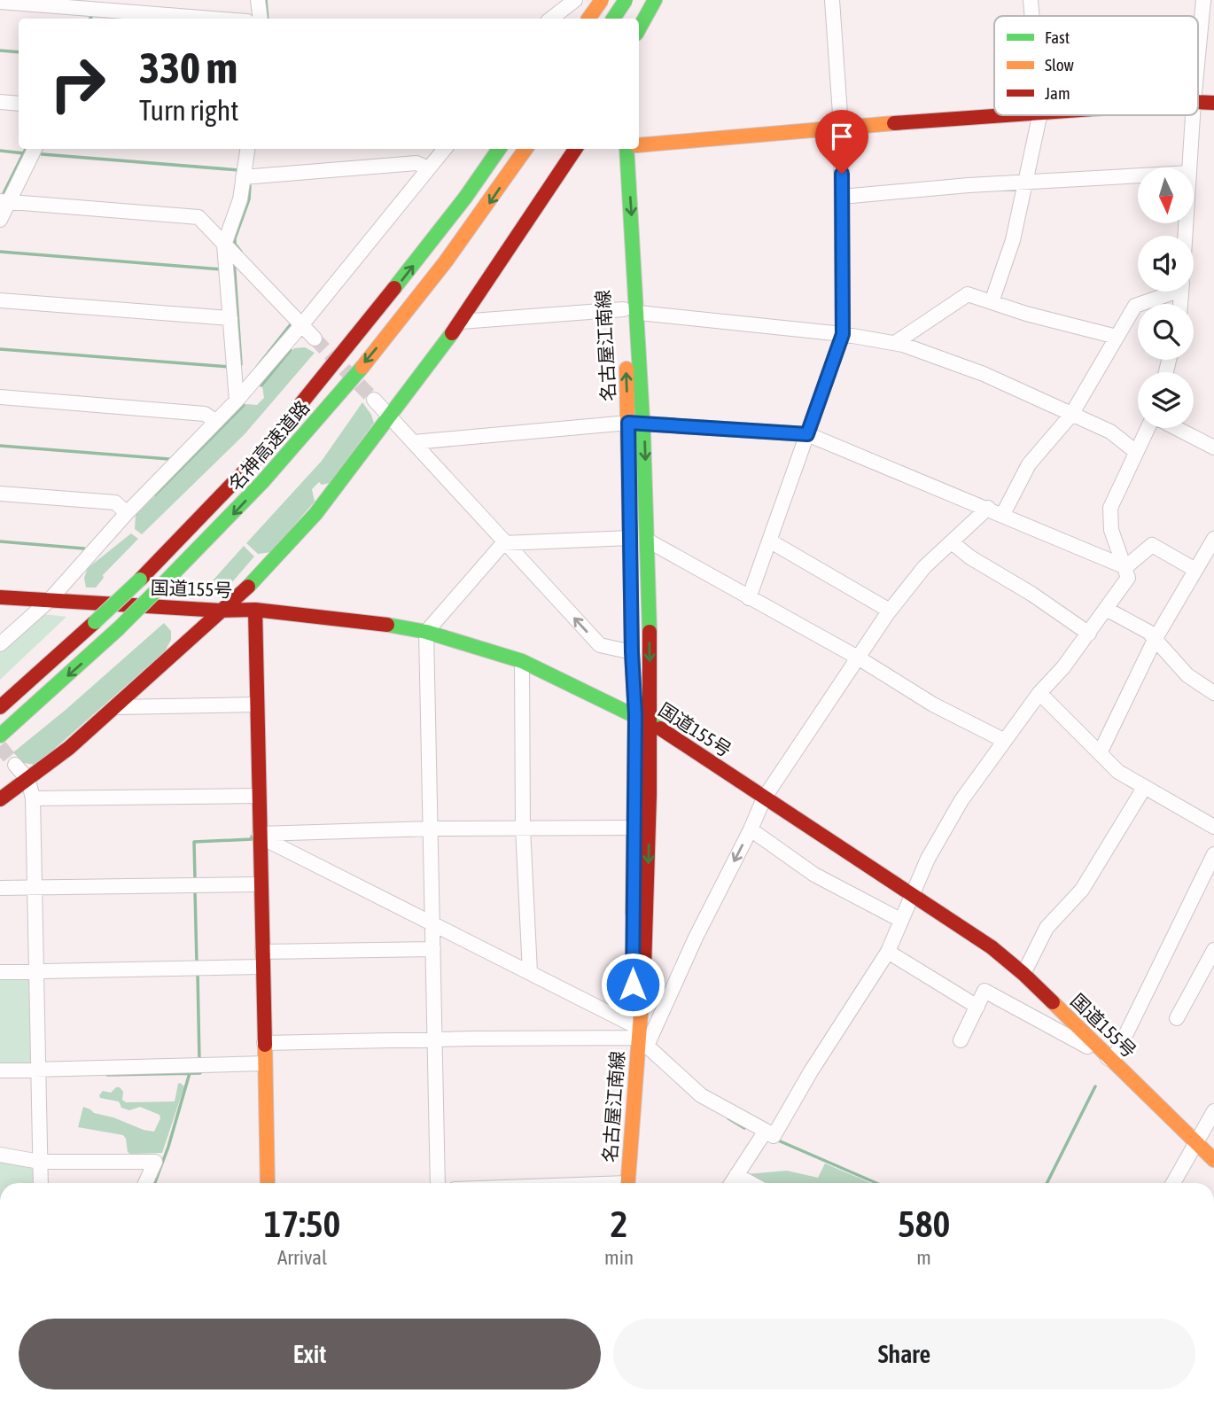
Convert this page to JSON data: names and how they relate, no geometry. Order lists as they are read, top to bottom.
{
  "streets": {
    "main road": ["名古屋江南線", "名神高速道路", "国道155号"]
  },
  "crossings": [
    ["名古屋江南線", "国道155号"]
  ],
  "legend": ["Fast", "Slow", "Jam"],
  "north": "bottom",
  "page": {
    "turn": ["330 m", "Turn right"],
    "eta": [
      "17:50",
      "Arrival",
      "2",
      "min",
      "580",
      "m"
    ],
    "buttons": ["Exit", "Share"]
  }
}
